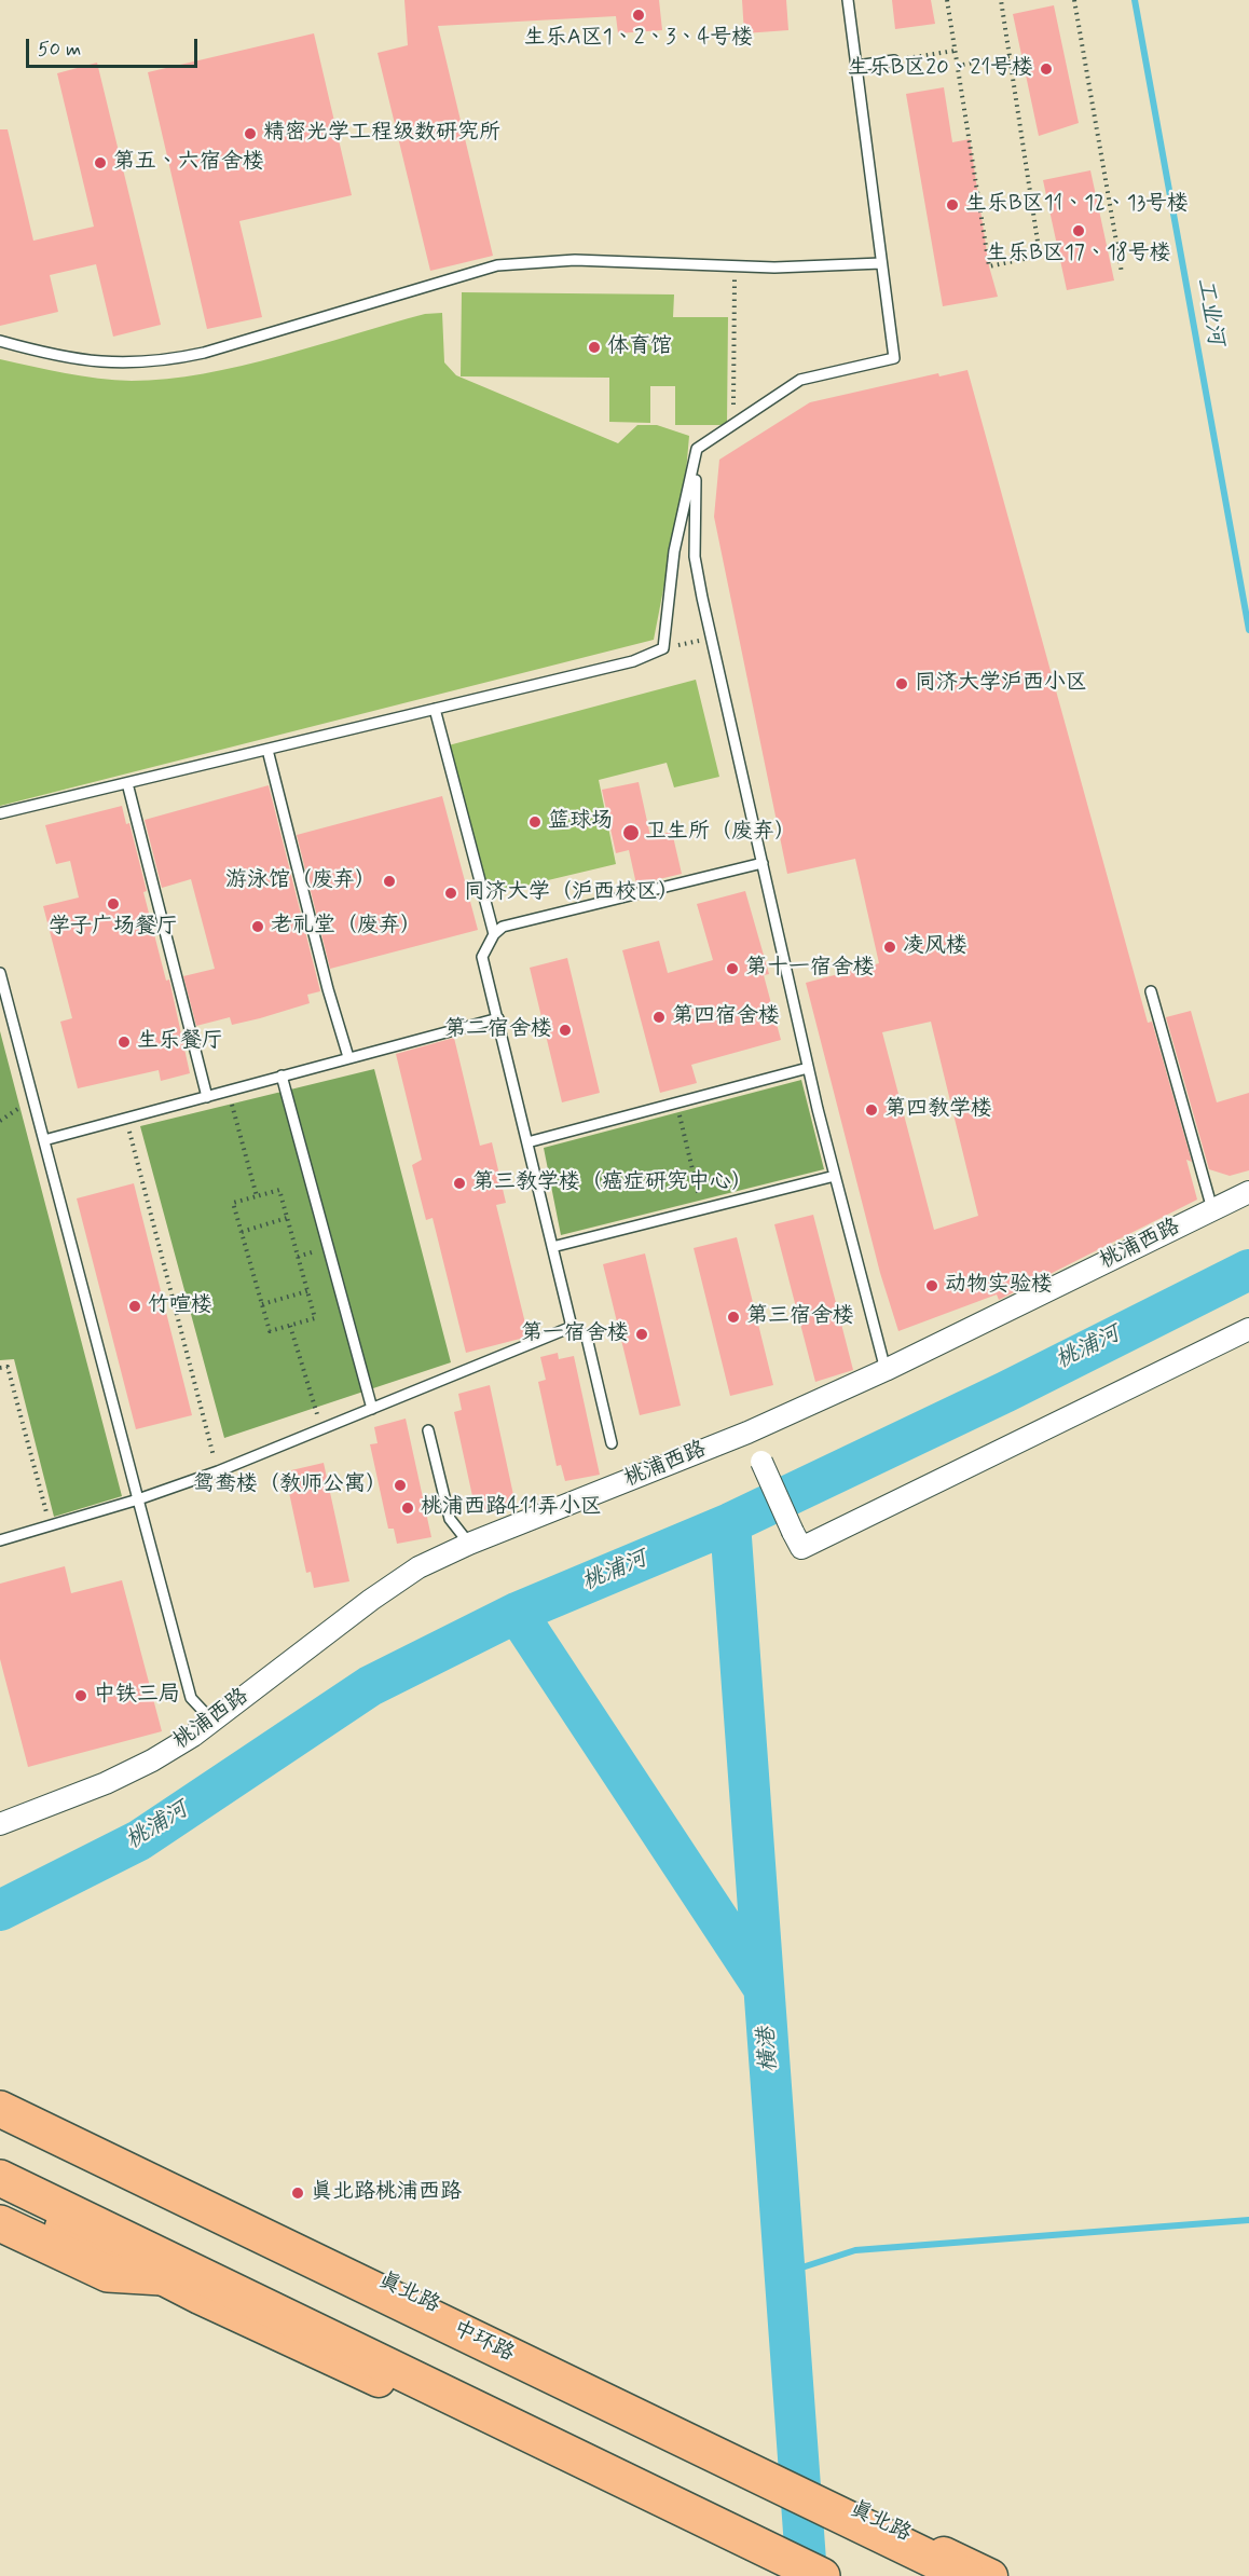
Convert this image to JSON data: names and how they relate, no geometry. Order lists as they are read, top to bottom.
{
  "streets": {
    "highway": ["中环路"],
    "main road": ["真北路"],
    "street": ["桃浦西路"]
  },
  "crossings": [
    ["真北路", "中环路"]
  ],
  "water": ["工业河", "桃浦河", "横港"],
  "places": [
    "生乐A区1、2、3、4号楼",
    "生乐B区20、21号楼",
    "精密光学工程级数研究所",
    "第五、六宿舍楼",
    "生乐B区11、12、13号楼",
    "生乐B区17、18号楼",
    "体育馆",
    "同济大学沪西小区",
    "篮球场",
    "卫生所（废弃）",
    "游泳馆（废弃）",
    "同济大学（沪西校区）",
    "学子广场餐厅",
    "老礼堂（废弃）",
    "凌风楼",
    "第十一宿舍楼",
    "第四宿舍楼",
    "第二宿舍楼",
    "生乐餐厅",
    "第四教学楼",
    "第三教学楼（癌症研究中心）",
    "动物实验楼",
    "竹喧楼",
    "第三宿舍楼",
    "第一宿舍楼",
    "鸳鸯楼（教师公寓）",
    "桃浦西路411弄小区",
    "中铁三局",
    "真北路桃浦西路"
  ],
  "scale_bar": "50 m"
}
